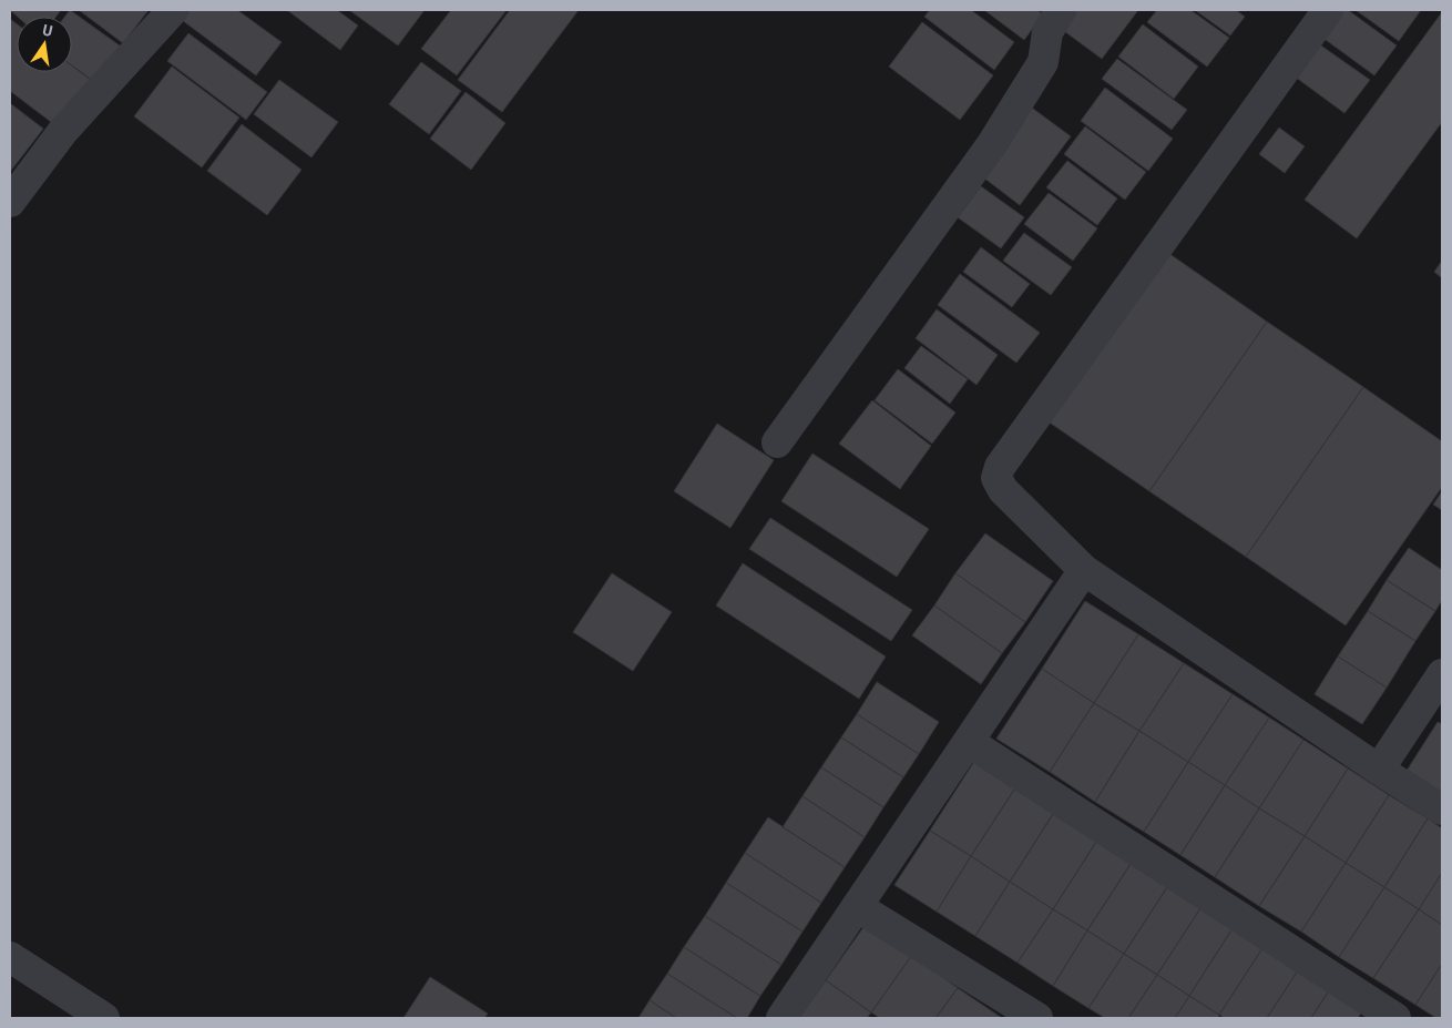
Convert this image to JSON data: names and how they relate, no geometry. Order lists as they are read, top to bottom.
{
  "north": "top"
}
